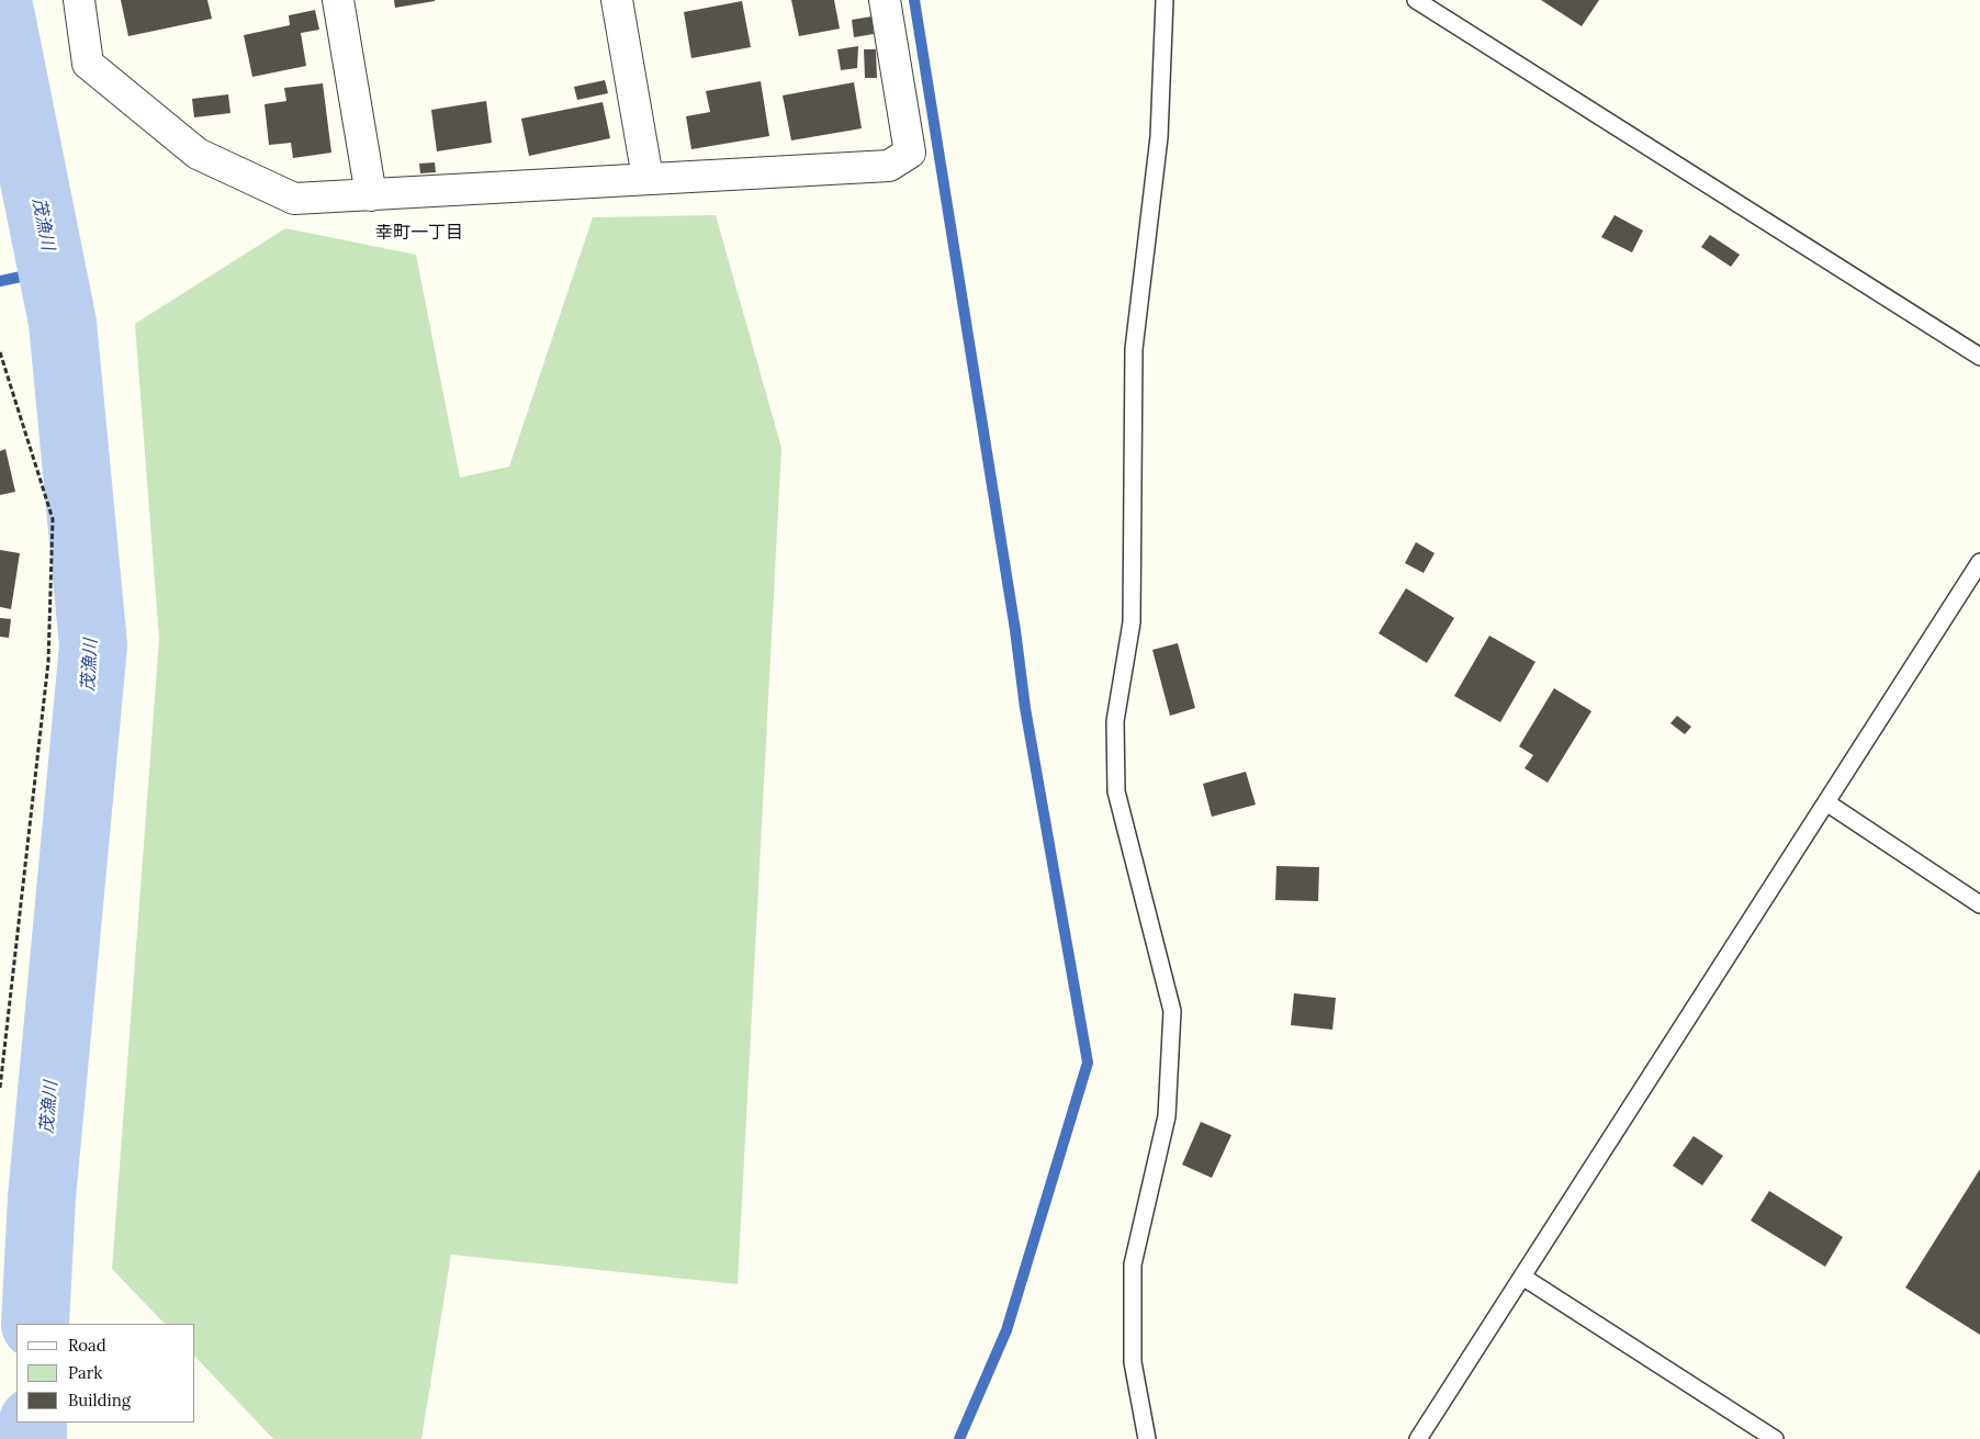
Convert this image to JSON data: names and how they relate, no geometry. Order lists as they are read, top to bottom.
{
  "districts": ["幸町一丁目"],
  "water": ["茂漁川"],
  "legend": ["Road", "Park", "Building"]
}
